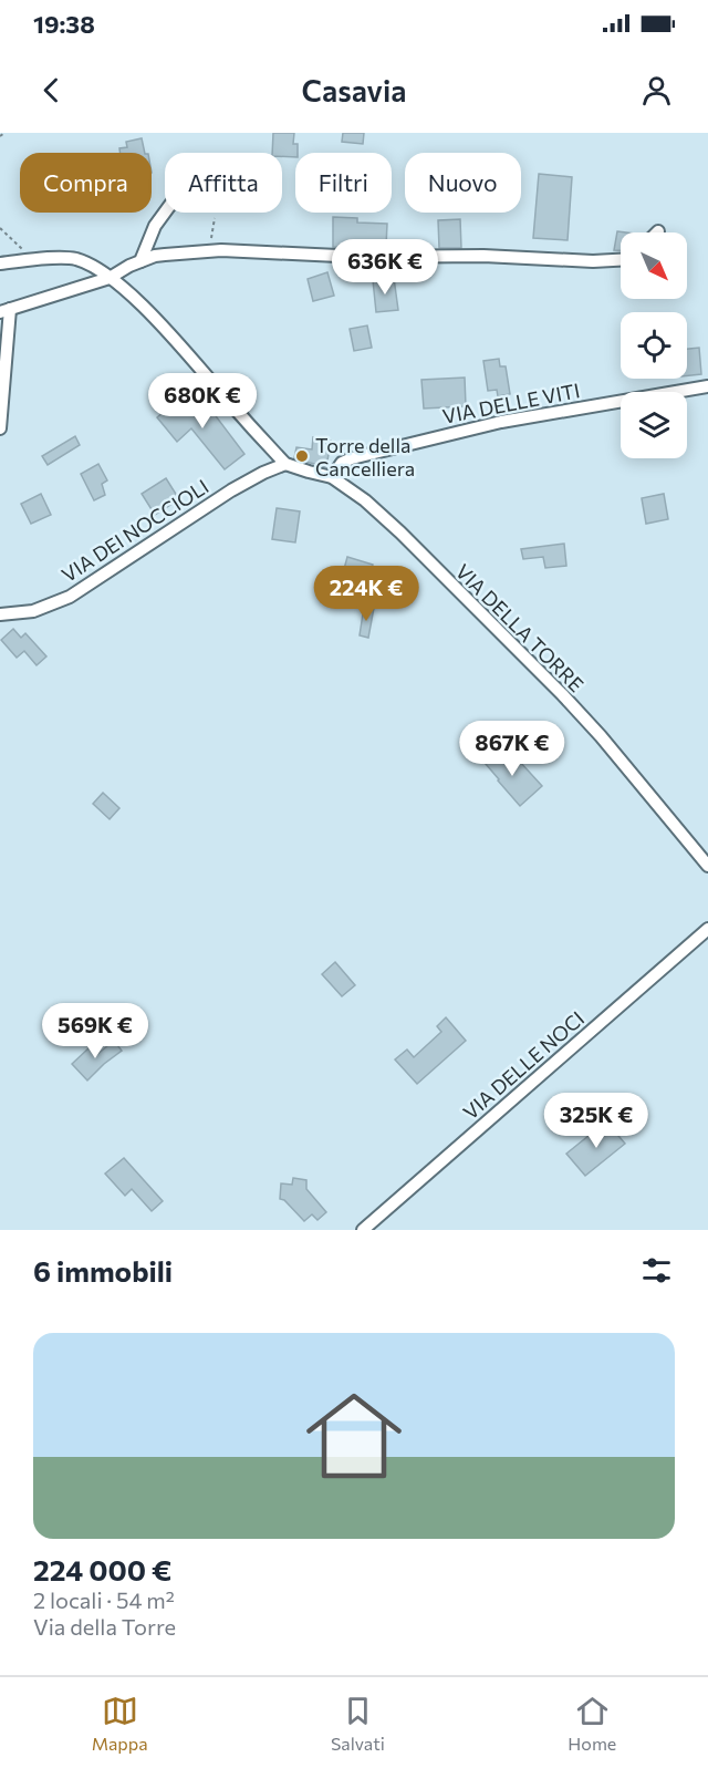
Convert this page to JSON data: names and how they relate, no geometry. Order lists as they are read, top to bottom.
{
  "streets": {
    "street": [
      "VIA DELLE VITI",
      "VIA DEI NOCCIOLI",
      "VIA DELLA TORRE",
      "VIA DELLE NOCI"
    ]
  },
  "crossings": [
    ["VIA DELLE VITI", "VIA DELLA TORRE"],
    ["VIA DEI NOCCIOLI", "VIA DELLA TORRE"]
  ],
  "places": ["Torre della Cancelliera"],
  "north": "bottom right",
  "page": {
    "status": "19:38",
    "header": "Casavia",
    "chip": [
      "Compra",
      "Affitta",
      "Filtri",
      "Nuovo"
    ],
    "price": [
      "636K €",
      "680K €",
      "224K €",
      "867K €",
      "569K €",
      "325K €"
    ],
    "heading": "6 immobili",
    "list": [
      {
        "name": "224 000 €",
        "note": "2 locali · 54 m² · Via della Torre"
      }
    ],
    "tabs": ["Mappa", "Salvati", "Home"]
  }
}
